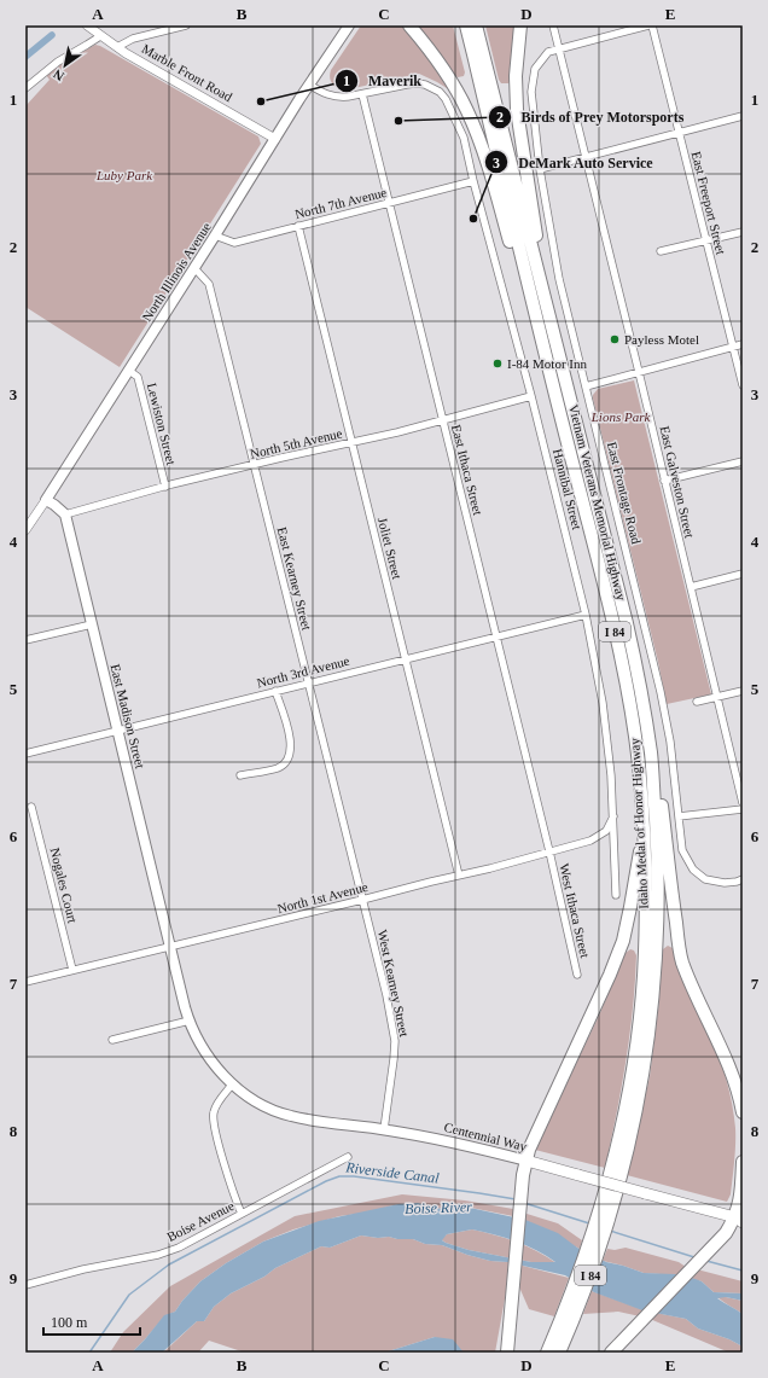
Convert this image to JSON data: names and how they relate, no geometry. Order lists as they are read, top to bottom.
{
  "streets": {
    "highway": ["Vietnam Veterans Memorial Highway", "I 84", "Idaho Medal of Honor Highway"],
    "main road": ["North Illinois Avenue", "East Madison Street", "Centennial Way"],
    "street": [
      "Marble Front Road",
      "North 7th Avenue",
      "East Freeport Street",
      "Lewiston Street",
      "North 5th Avenue",
      "East Ithaca Street",
      "East Galveston Street",
      "Hannibal Street",
      "East Frontage Road",
      "Joliet Street",
      "East Kearney Street",
      "North 3rd Avenue",
      "Nogales Court",
      "North 1st Avenue",
      "West Ithaca Street",
      "West Kearney Street",
      "Boise Avenue"
    ]
  },
  "crossings": [
    ["Marble Front Road", "North Illinois Avenue"],
    ["North 7th Avenue", "North Illinois Avenue"],
    ["North 7th Avenue", "East Ithaca Street"],
    ["North 7th Avenue", "Hannibal Street"],
    ["North 7th Avenue", "Joliet Street"],
    ["North Illinois Avenue", "Lewiston Street"],
    ["North Illinois Avenue", "East Kearney Street"],
    ["Lewiston Street", "North 5th Avenue"],
    ["North 5th Avenue", "East Ithaca Street"],
    ["North 5th Avenue", "Hannibal Street"],
    ["North 5th Avenue", "Joliet Street"],
    ["North 5th Avenue", "East Kearney Street"],
    ["North 5th Avenue", "East Madison Street"],
    ["East Ithaca Street", "Hannibal Street"],
    ["East Ithaca Street", "North 3rd Avenue"],
    ["East Ithaca Street", "North 1st Avenue"],
    ["East Ithaca Street", "West Ithaca Street"],
    ["East Galveston Street", "East Frontage Road"],
    ["Hannibal Street", "North 3rd Avenue"],
    ["Hannibal Street", "North 1st Avenue"],
    ["Vietnam Veterans Memorial Highway", "Idaho Medal of Honor Highway"],
    ["Joliet Street", "North 3rd Avenue"],
    ["Joliet Street", "North 1st Avenue"],
    ["East Kearney Street", "North 3rd Avenue"],
    ["East Kearney Street", "North 1st Avenue"],
    ["East Kearney Street", "West Kearney Street"],
    ["I 84", "Idaho Medal of Honor Highway"],
    ["North 3rd Avenue", "East Madison Street"],
    ["East Madison Street", "North 1st Avenue"],
    ["East Madison Street", "Centennial Way"],
    ["Nogales Court", "North 1st Avenue"],
    ["North 1st Avenue", "West Ithaca Street"],
    ["North 1st Avenue", "West Kearney Street"],
    ["West Kearney Street", "Centennial Way"]
  ],
  "water": ["Riverside Canal", "Boise River"],
  "parks": ["Luby Park", "Lions Park"],
  "places": [
    "Maverik",
    "Birds of Prey Motorsports",
    "DeMark Auto Service",
    "Payless Motel",
    "I-84 Motor Inn"
  ],
  "scale_bar": "100 m",
  "north": "bottom left",
  "grid": {
    "columns": [
      "A",
      "B",
      "C",
      "D",
      "E"
    ],
    "rows": [
      "1",
      "2",
      "3",
      "4",
      "5",
      "6",
      "7",
      "8",
      "9"
    ]
  }
}
